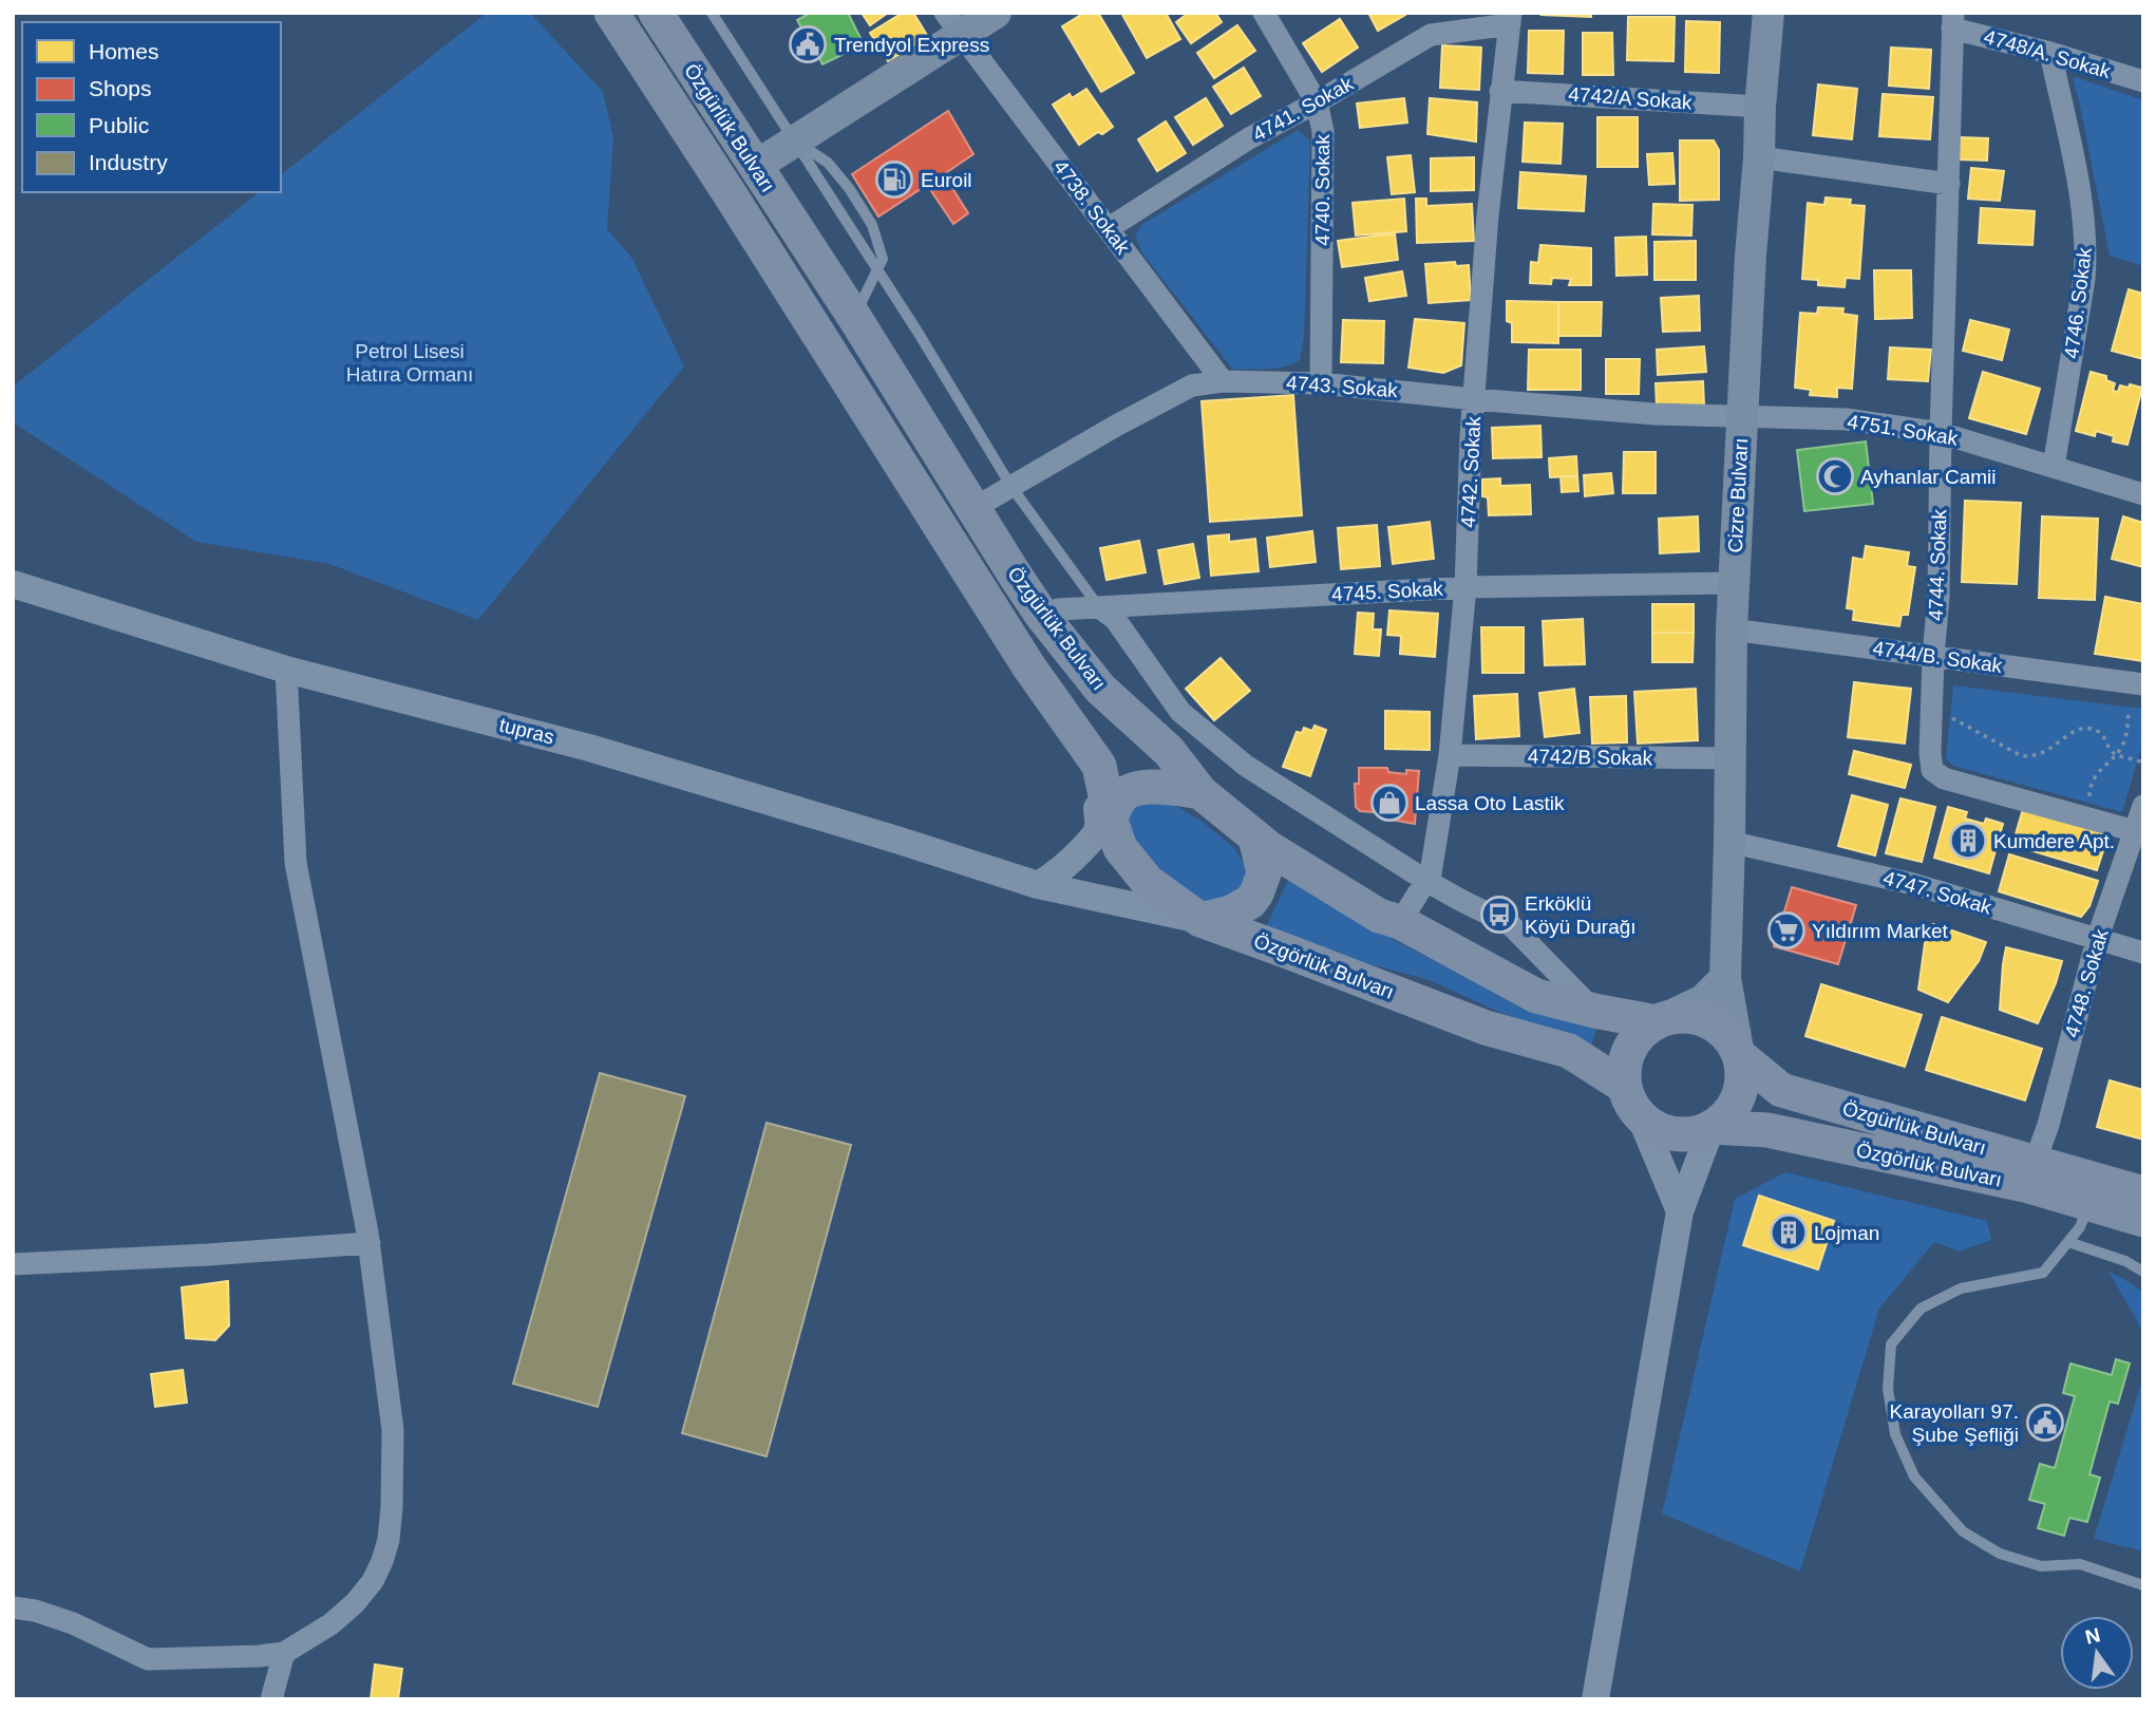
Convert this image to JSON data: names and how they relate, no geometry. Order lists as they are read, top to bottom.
{
  "streets": {
    "main road": ["Özgürlük Bulvarı", "Cizre Bulvarı", "Özgörlük Bulvarı"],
    "street": [
      "4748/A. Sokak",
      "4742/A Sokak",
      "4741. Sokak",
      "4740. Sokak",
      "4738. Sokak",
      "4746. Sokak",
      "4743. Sokak",
      "4751. Sokak",
      "4742. Sokak",
      "4744. Sokak",
      "4745. Sokak",
      "4744/B. Sokak",
      "tupras",
      "4742/B Sokak",
      "4747. Sokak",
      "4748. Sokak"
    ]
  },
  "crossings": [
    ["4748/A. Sokak", "4746. Sokak"],
    ["4748/A. Sokak", "4744. Sokak"],
    ["4742/A Sokak", "4742. Sokak"],
    ["4742/A Sokak", "Cizre Bulvarı"],
    ["4741. Sokak", "4740. Sokak"],
    ["4741. Sokak", "4738. Sokak"],
    ["4741. Sokak", "4742. Sokak"],
    ["Özgürlük Bulvarı", "4743. Sokak"],
    ["Özgürlük Bulvarı", "4742. Sokak"],
    ["Özgürlük Bulvarı", "Cizre Bulvarı"],
    ["Özgürlük Bulvarı", "4745. Sokak"],
    ["Özgürlük Bulvarı", "tupras"],
    ["Özgürlük Bulvarı", "Özgörlük Bulvarı"],
    ["Özgürlük Bulvarı", "4748. Sokak"],
    ["4740. Sokak", "4743. Sokak"],
    ["4738. Sokak", "4743. Sokak"],
    ["4746. Sokak", "4751. Sokak"],
    ["4743. Sokak", "4751. Sokak"],
    ["4743. Sokak", "4742. Sokak"],
    ["4743. Sokak", "Cizre Bulvarı"],
    ["4751. Sokak", "Cizre Bulvarı"],
    ["4751. Sokak", "4744. Sokak"],
    ["4742. Sokak", "4745. Sokak"],
    ["4742. Sokak", "4742/B Sokak"],
    ["Cizre Bulvarı", "4745. Sokak"],
    ["Cizre Bulvarı", "4744/B. Sokak"],
    ["Cizre Bulvarı", "4742/B Sokak"],
    ["Cizre Bulvarı", "4747. Sokak"],
    ["Cizre Bulvarı", "Özgörlük Bulvarı"],
    ["4744. Sokak", "4744/B. Sokak"],
    ["4744. Sokak", "4748. Sokak"],
    ["tupras", "Özgörlük Bulvarı"],
    ["4747. Sokak", "4748. Sokak"]
  ],
  "parks": ["Petrol Lisesi Hatıra Ormanı"],
  "places": {
    "public building": ["Trendyol Express", "Karayolları 97. Şube Şefliği"],
    "fuel station": ["Euroil"],
    "mosque": ["Ayhanlar Camii"],
    "shop": ["Lassa Oto Lastik"],
    "building": ["Kumdere Apt.", "Lojman"],
    "bus stop": ["Erköklü Köyü Durağı"],
    "supermarket": ["Yıldırım Market"]
  },
  "legend": [
    "Homes",
    "Shops",
    "Public",
    "Industry"
  ],
  "north": "top"
}
